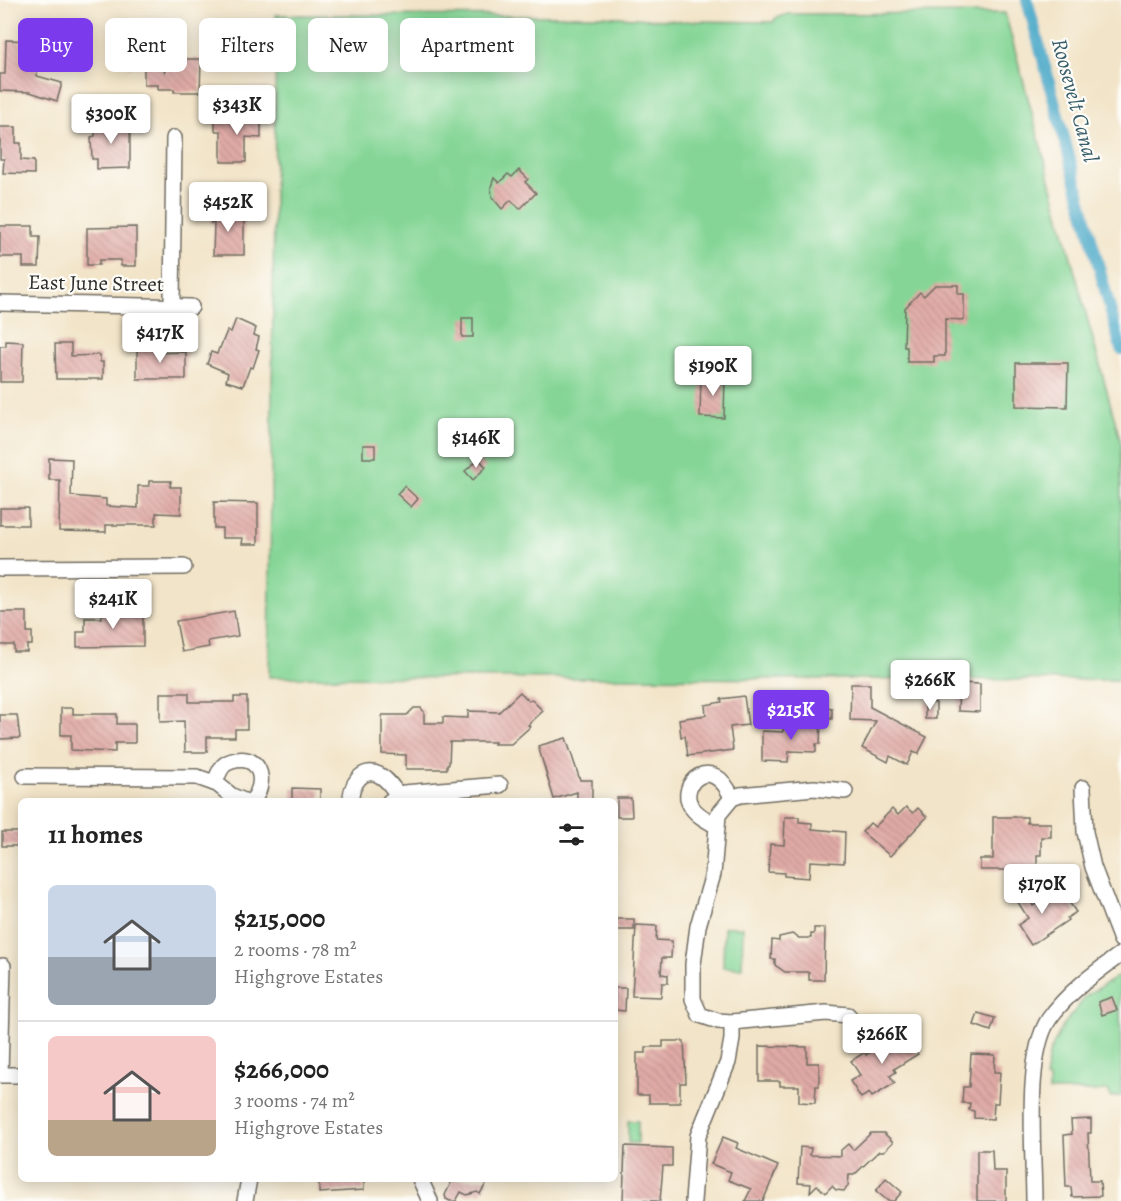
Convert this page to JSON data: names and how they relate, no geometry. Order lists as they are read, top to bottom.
{
  "streets": {
    "street": ["East June Street"]
  },
  "water": ["Roosevelt Canal"],
  "page": {
    "chip": [
      "Buy",
      "Rent",
      "Filters",
      "New",
      "Apartment"
    ],
    "price": [
      "$343K",
      "$300K",
      "$452K",
      "$417K",
      "$190K",
      "$146K",
      "$241K",
      "$266K",
      "$215K",
      "$170K",
      "$266K"
    ],
    "heading": "11 homes",
    "list": [
      {
        "name": "$215,000",
        "note": "2 rooms · 78 m² · Highgrove Estates"
      },
      {
        "name": "$266,000",
        "note": "3 rooms · 74 m² · Highgrove Estates"
      }
    ]
  }
}
